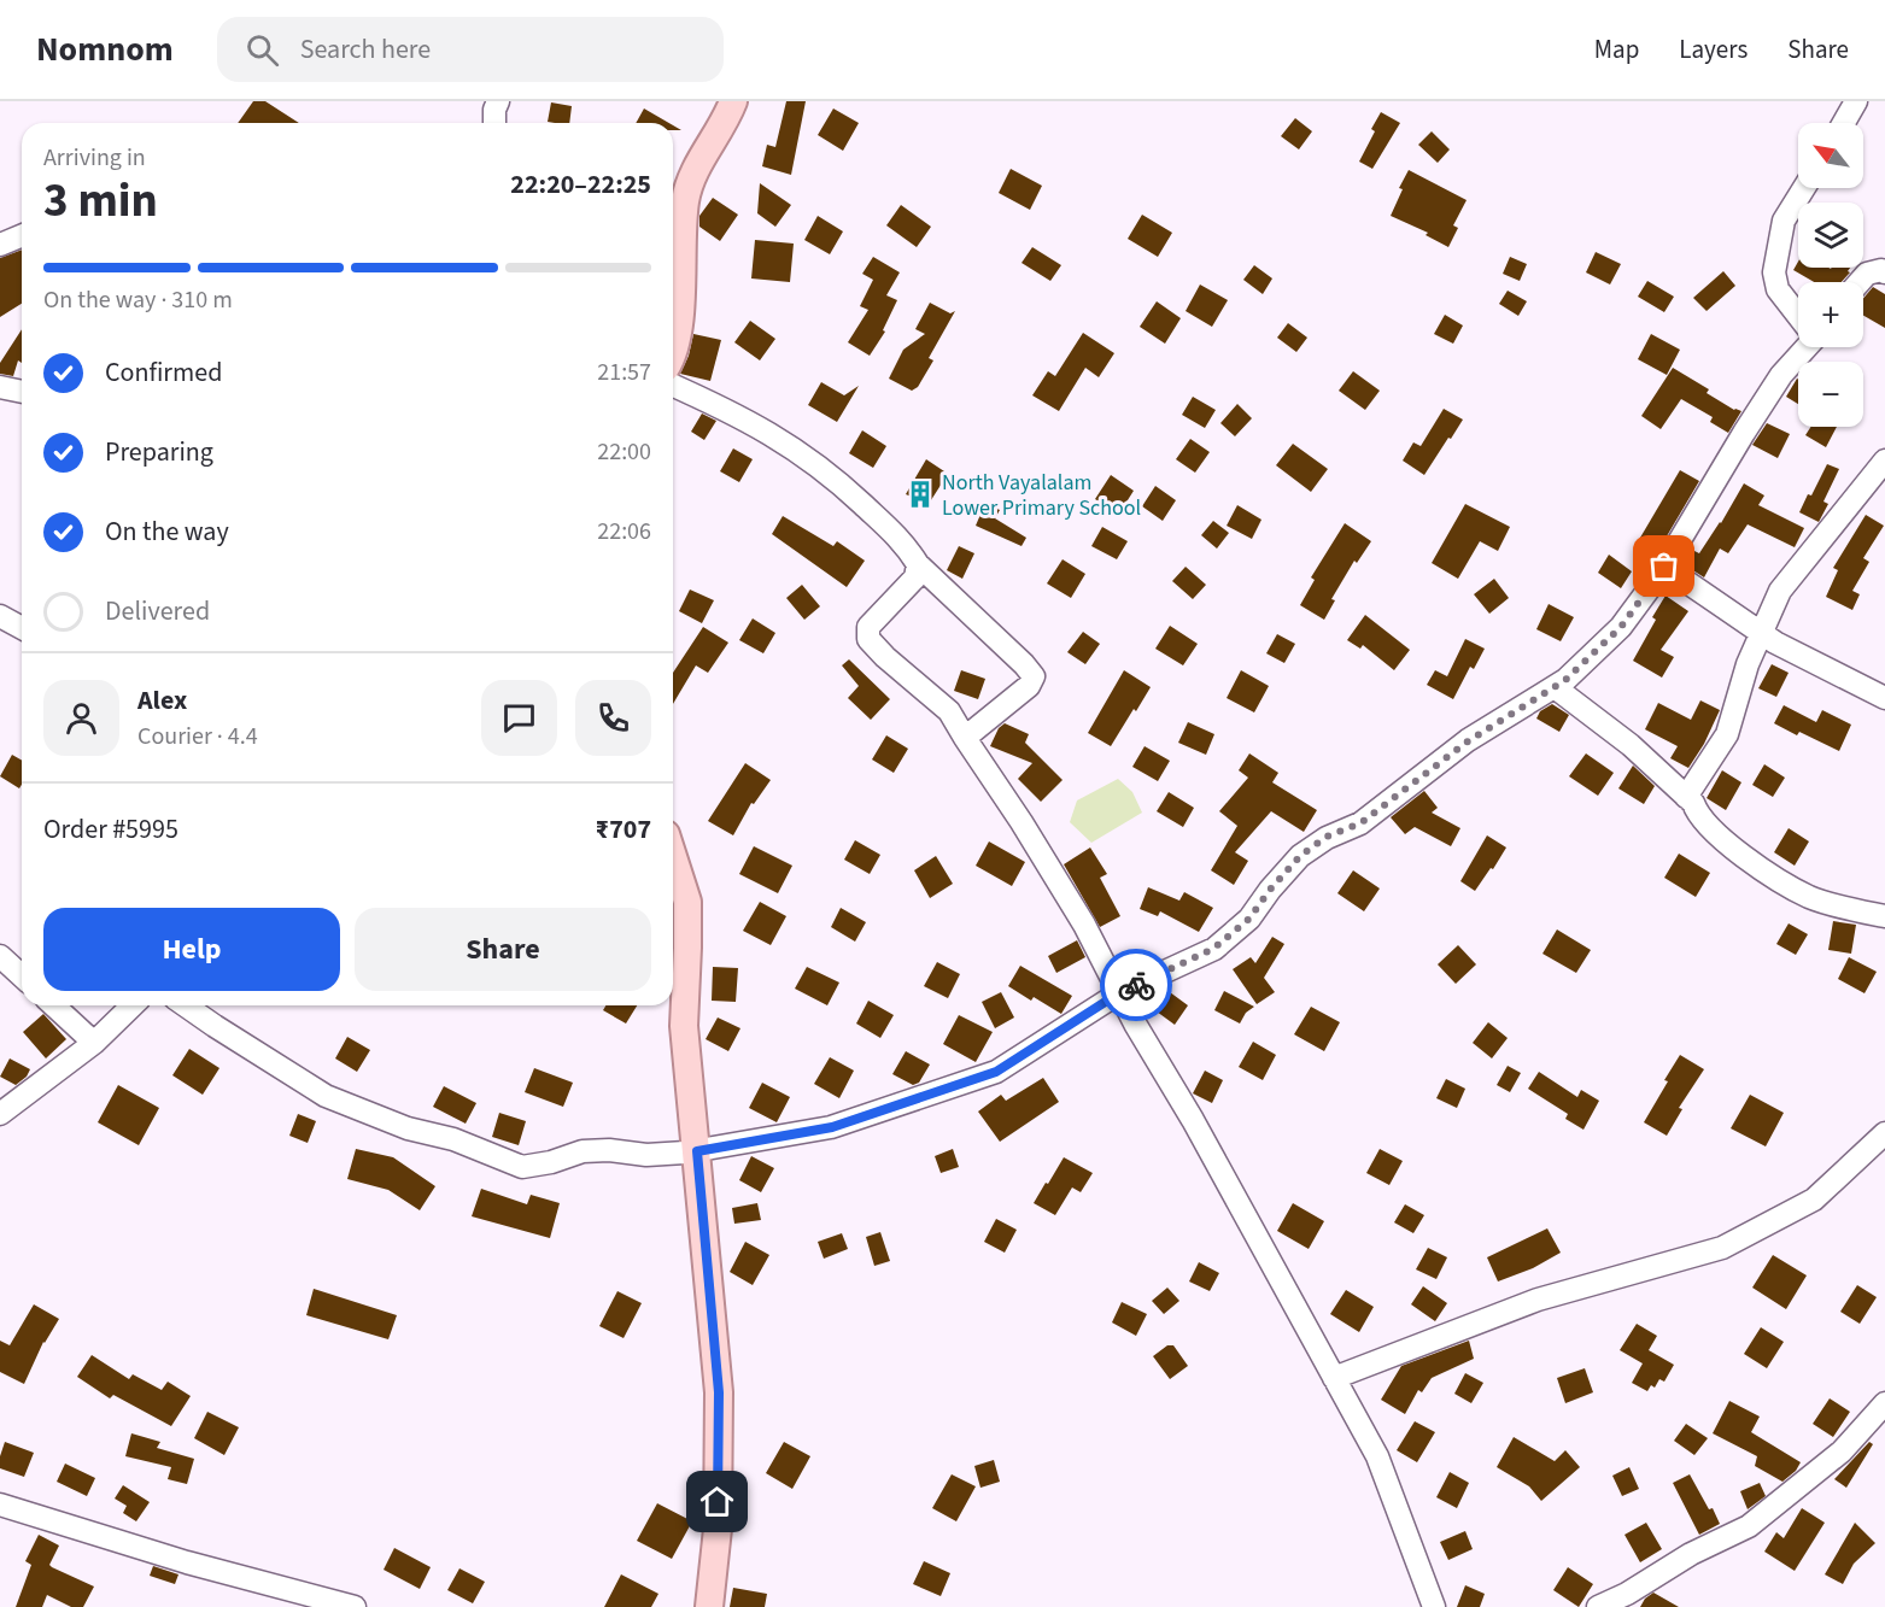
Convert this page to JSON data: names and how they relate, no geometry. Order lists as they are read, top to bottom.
{
  "places": {
    "building": ["North Vayalalam Lower Primary School"]
  },
  "north": "top left",
  "page": {
    "header": "Nomnom",
    "search": "Search here",
    "nav": ["Map", "Layers", "Share"],
    "map_buttons": ["+", "−"],
    "heading": ["3 min", "Arriving in", "22:20–22:25"],
    "panel": [
      "Alex",
      "Courier · 4.4",
      "Order #5995",
      "₹707"
    ],
    "bar": "On the way · 310 m",
    "list": [
      ["Confirmed", "21:57"],
      ["Preparing", "22:00"],
      ["On the way", "22:06"],
      "Delivered"
    ],
    "buttons": ["Help", "Share"]
  }
}
